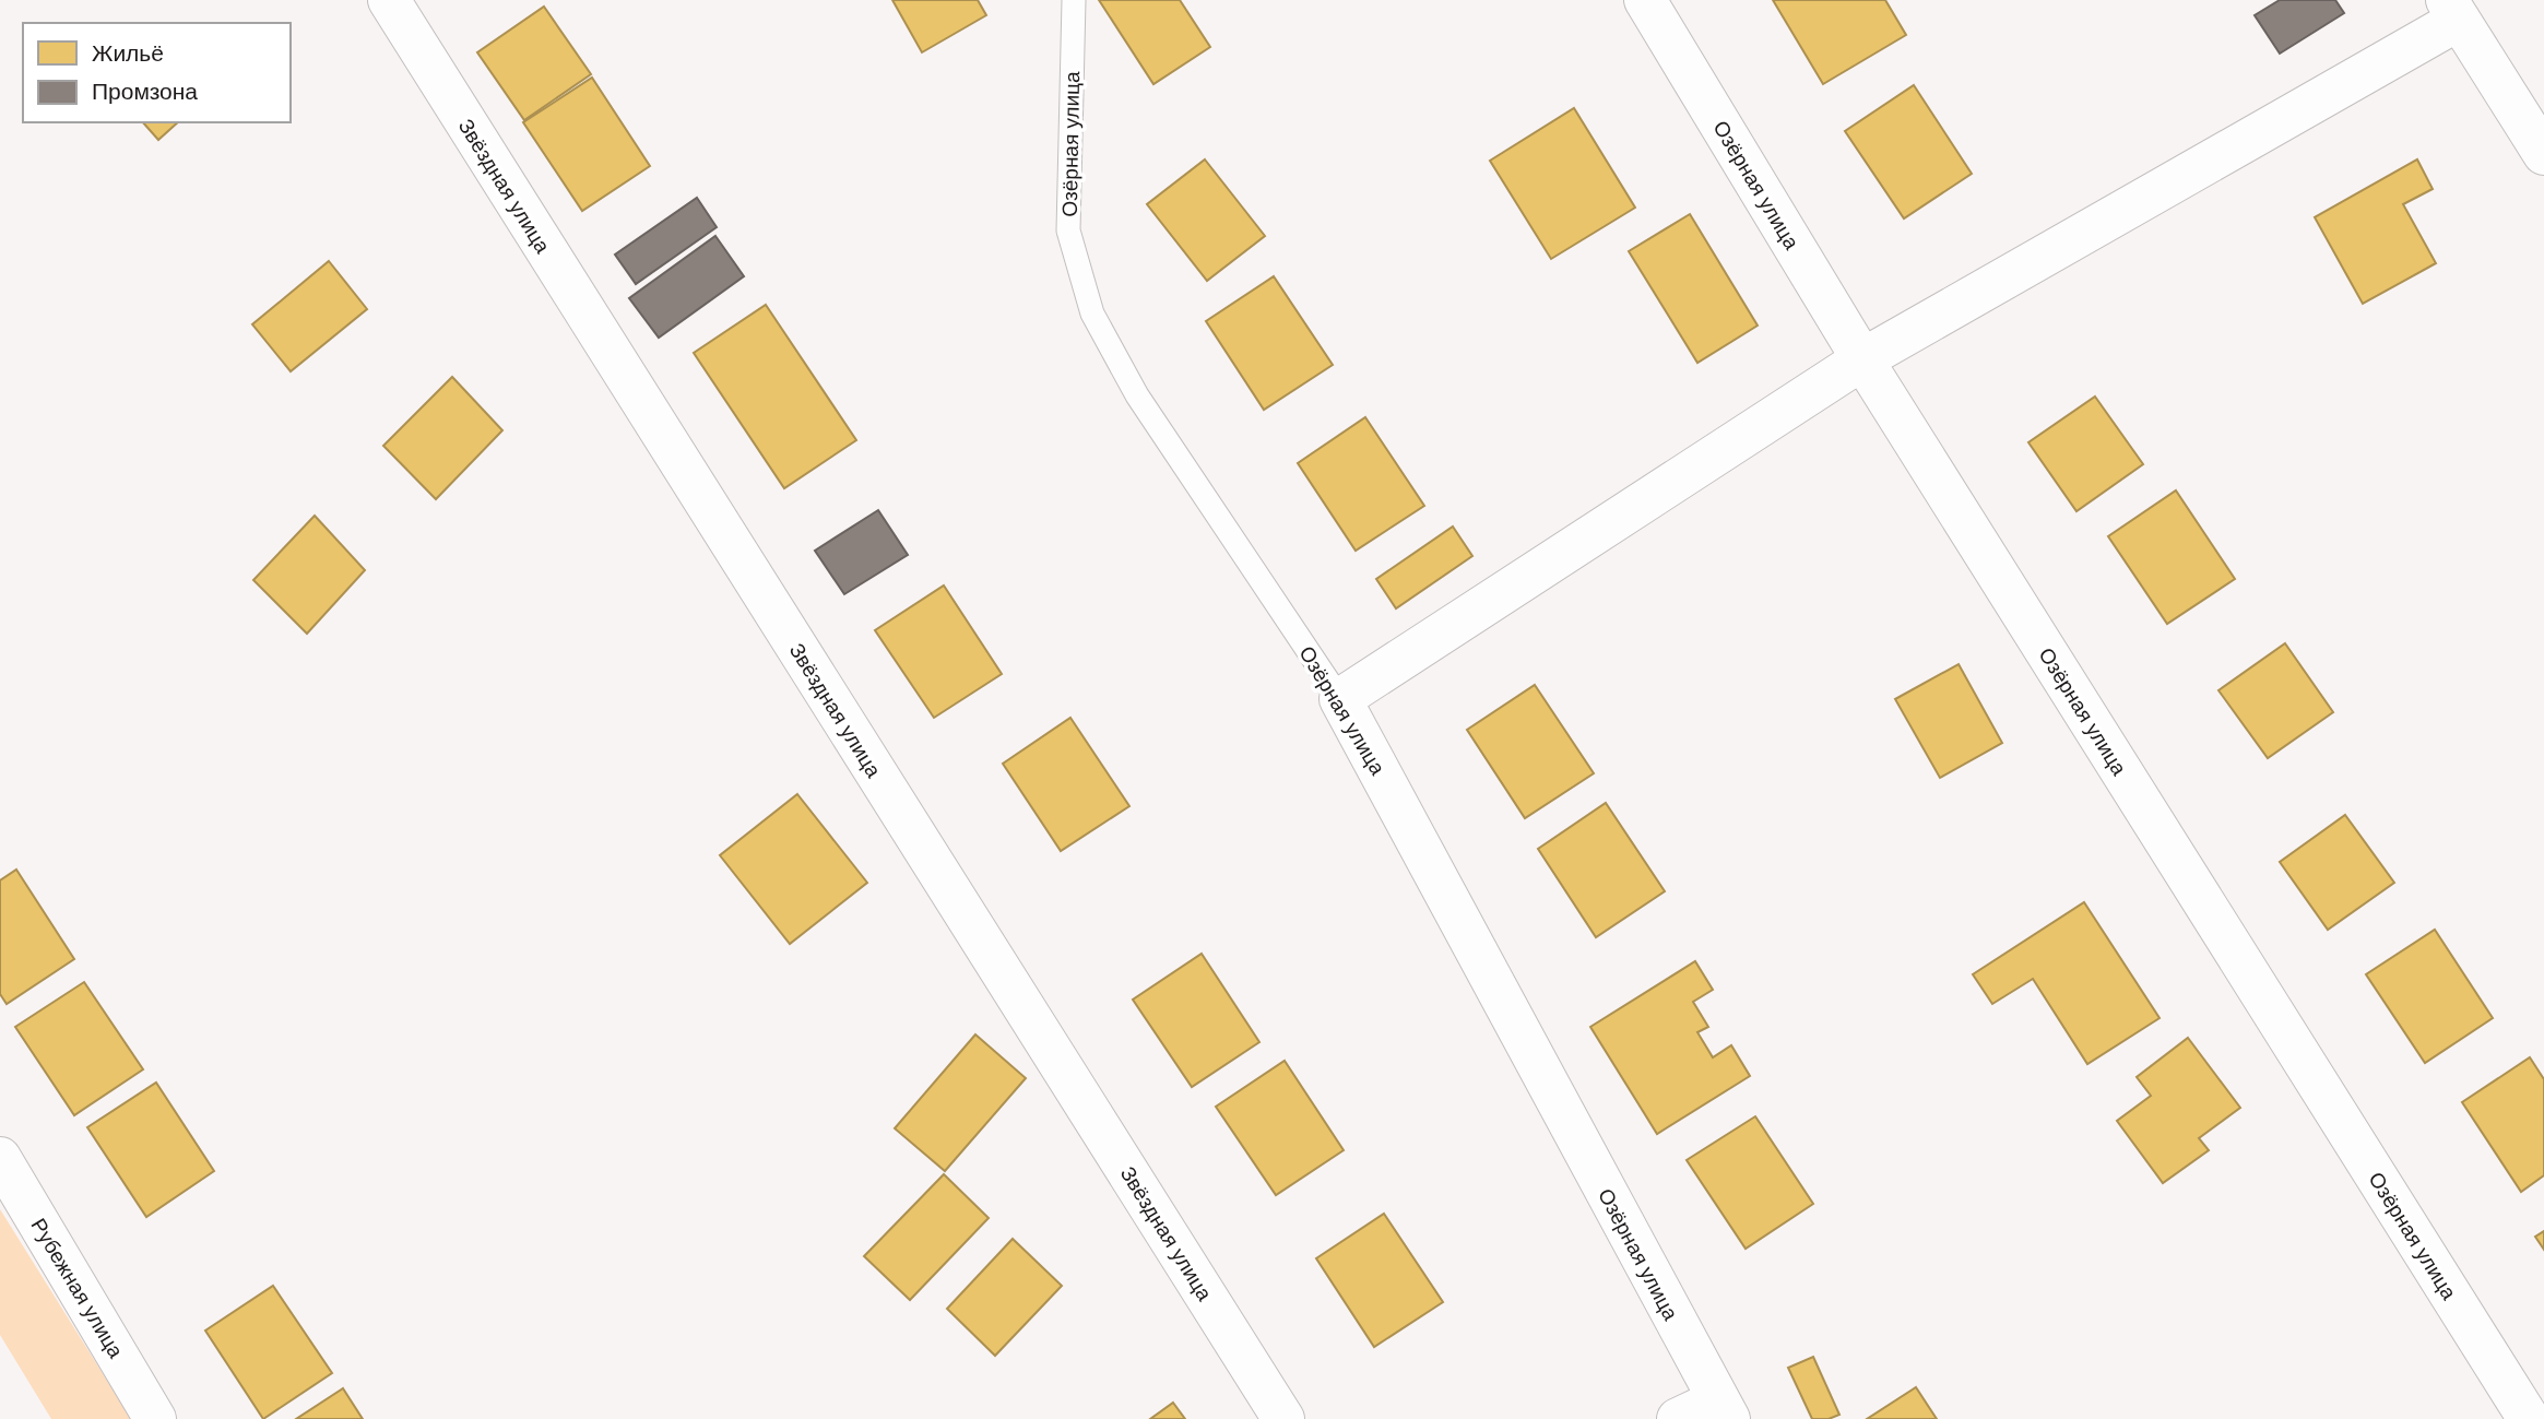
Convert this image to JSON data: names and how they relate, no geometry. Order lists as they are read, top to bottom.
{
  "streets": {
    "street": ["Озёрная улица", "Звёздная улица", "Рубежная улица"]
  },
  "legend": ["Жильё", "Промзона"]
}
